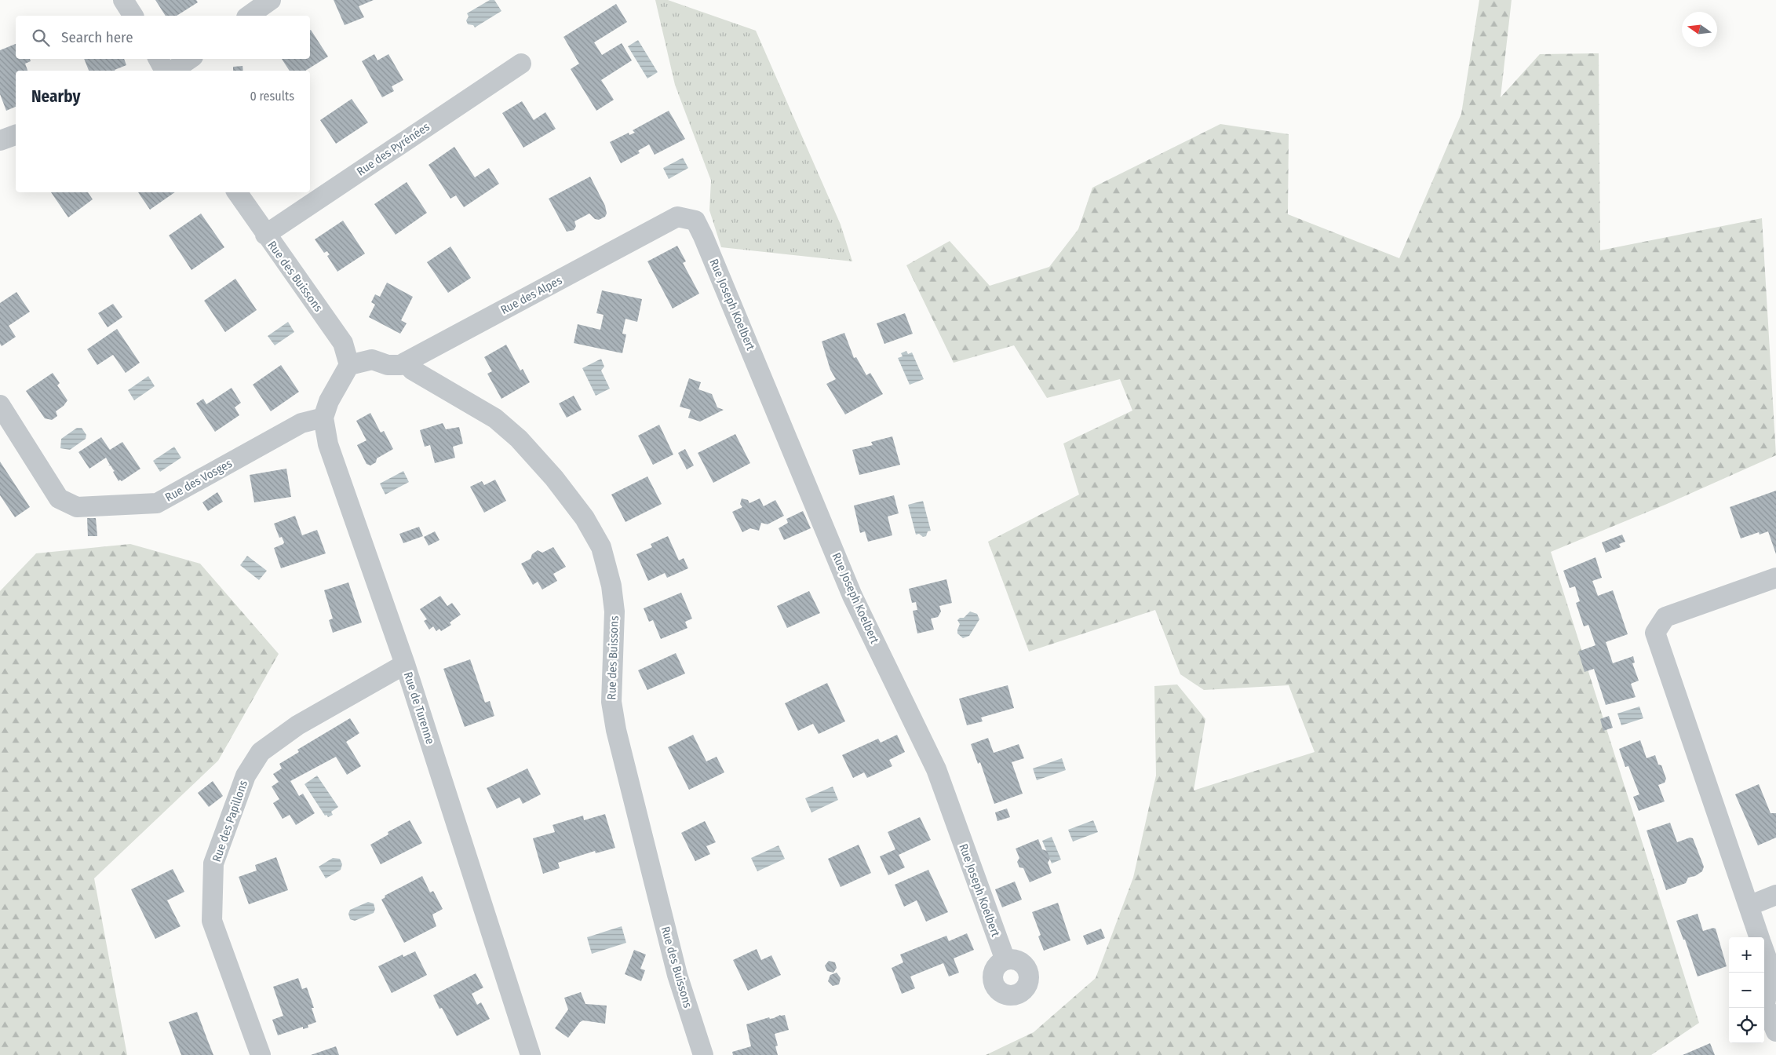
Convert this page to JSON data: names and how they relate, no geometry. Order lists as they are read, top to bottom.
{
  "streets": {
    "street": [
      "Rue des Pyrénées",
      "Rue des Buissons",
      "Rue des Alpes",
      "Rue Joseph Koelbert",
      "Rue des Vosges",
      "Rue de Turenne",
      "Rue des Papillons"
    ]
  },
  "crossings": [
    ["Rue des Pyrénées", "Rue des Buissons"],
    ["Rue des Buissons", "Rue des Alpes"],
    ["Rue des Buissons", "Rue de Turenne"],
    ["Rue des Alpes", "Rue Joseph Koelbert"],
    ["Rue des Alpes", "Rue de Turenne"],
    ["Rue des Vosges", "Rue de Turenne"],
    ["Rue de Turenne", "Rue des Papillons"]
  ],
  "north": "left",
  "page": {
    "search": "Search here",
    "heading": ["Nearby", "0 results"],
    "map_buttons": ["+", "−"]
  }
}
